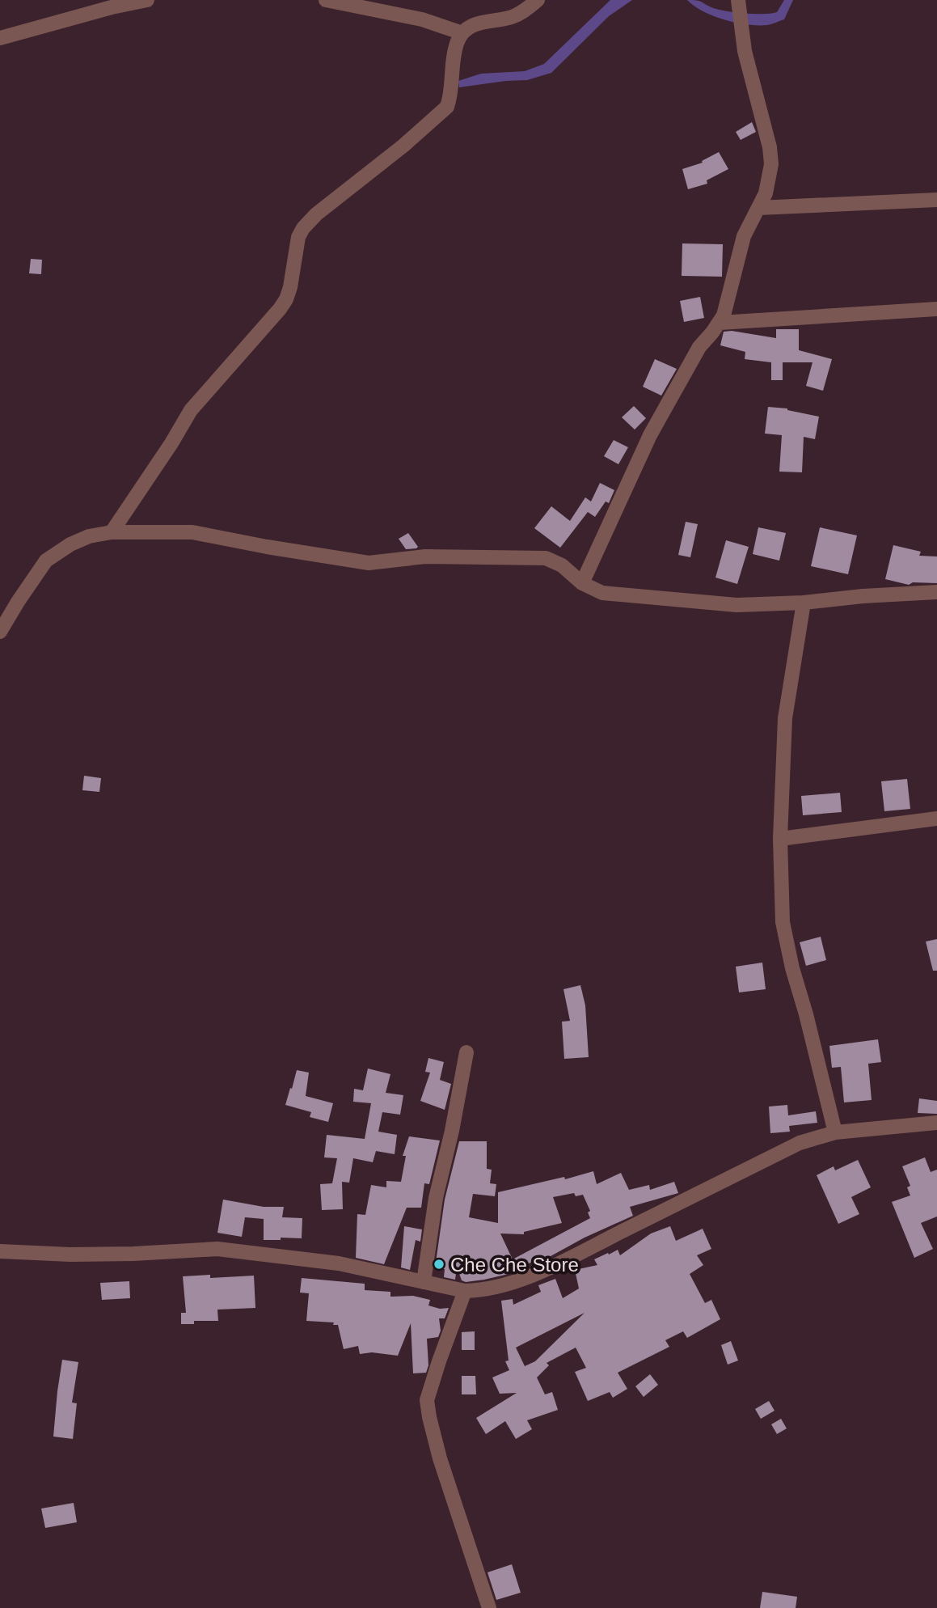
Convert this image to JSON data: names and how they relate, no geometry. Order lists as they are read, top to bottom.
{
  "places": ["Che Che Store"]
}
